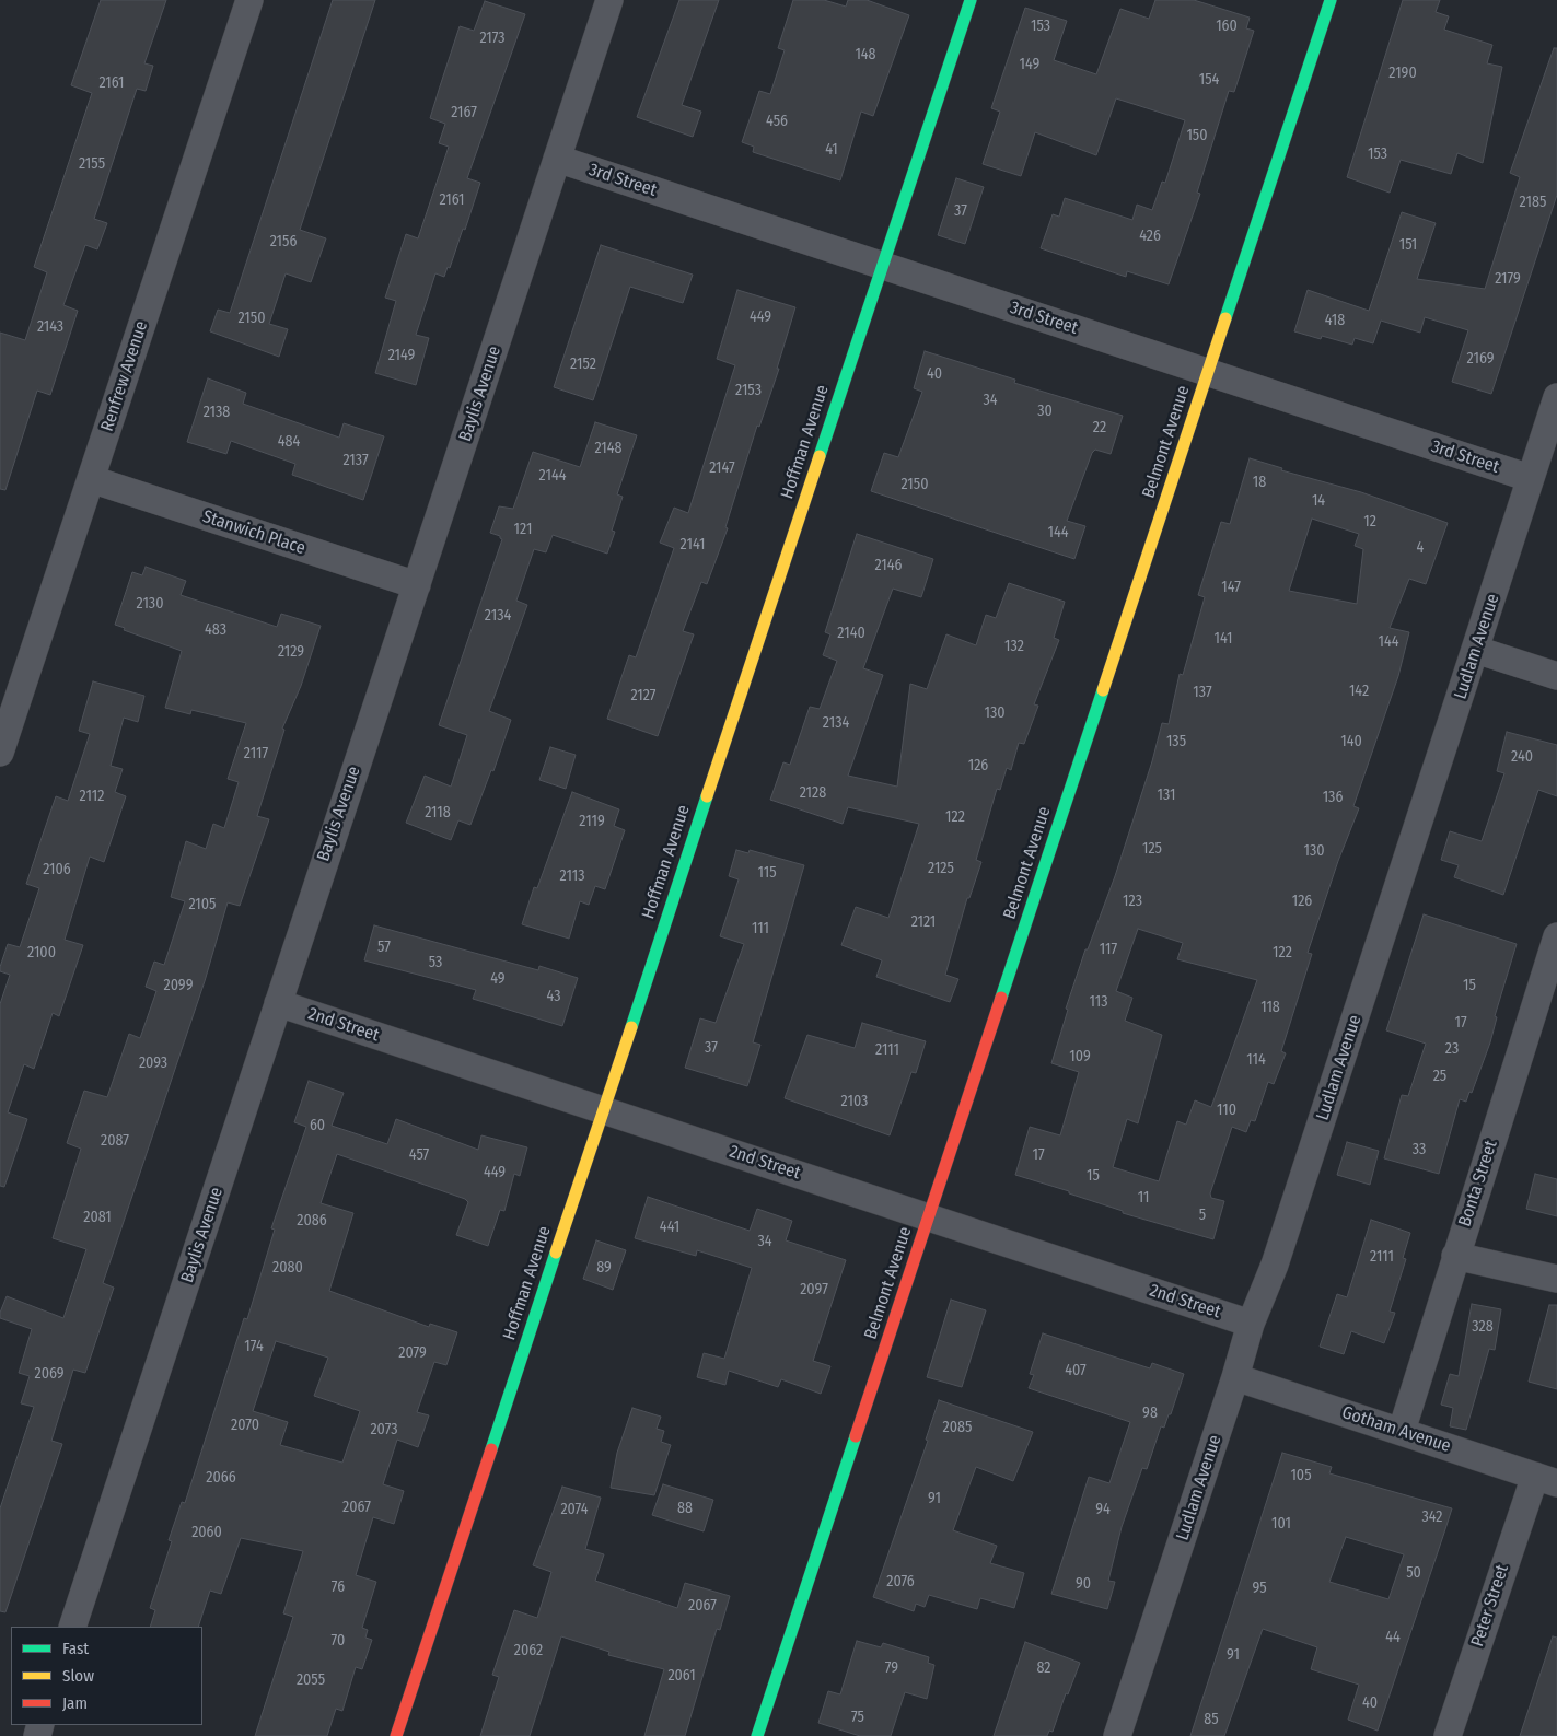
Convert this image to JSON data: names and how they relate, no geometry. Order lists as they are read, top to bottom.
{
  "streets": {
    "street": [
      "3rd Street",
      "Renfrew Avenue",
      "Baylis Avenue",
      "Hoffman Avenue",
      "Belmont Avenue",
      "Stanwich Place",
      "Ludlam Avenue",
      "2nd Street",
      "Bonta Street",
      "Gotham Avenue",
      "Peter Street"
    ]
  },
  "crossings": [
    ["3rd Street", "Baylis Avenue"],
    ["3rd Street", "Hoffman Avenue"],
    ["3rd Street", "Belmont Avenue"],
    ["3rd Street", "Ludlam Avenue"],
    ["Renfrew Avenue", "Stanwich Place"],
    ["Baylis Avenue", "Stanwich Place"],
    ["Baylis Avenue", "2nd Street"],
    ["Hoffman Avenue", "2nd Street"],
    ["Belmont Avenue", "2nd Street"],
    ["Ludlam Avenue", "2nd Street"],
    ["Ludlam Avenue", "Gotham Avenue"],
    ["Bonta Street", "Gotham Avenue"],
    ["Gotham Avenue", "Peter Street"]
  ],
  "house_numbers": [
    "153",
    "160",
    "2173",
    "148",
    "149",
    "2190",
    "154",
    "2161",
    "2167",
    "456",
    "150",
    "41",
    "153",
    "2155",
    "2161",
    "2185",
    "37",
    "426",
    "2156",
    "151",
    "2179",
    "449",
    "2150",
    "418",
    "2143",
    "2149",
    "2169",
    "2152",
    "40",
    "2153",
    "34",
    "30",
    "2138",
    "22",
    "484",
    "2148",
    "2137",
    "2147",
    "2144",
    "18",
    "2150",
    "14",
    "12",
    "121",
    "144",
    "2141",
    "4",
    "2146",
    "147",
    "2130",
    "2134",
    "483",
    "2140",
    "141",
    "144",
    "132",
    "2129",
    "142",
    "137",
    "2127",
    "130",
    "2134",
    "135",
    "140",
    "2117",
    "240",
    "126",
    "2128",
    "131",
    "2112",
    "136",
    "2118",
    "122",
    "2119",
    "125",
    "130",
    "2125",
    "2106",
    "115",
    "2113",
    "123",
    "126",
    "2105",
    "2121",
    "111",
    "57",
    "117",
    "2100",
    "122",
    "53",
    "49",
    "2099",
    "15",
    "43",
    "113",
    "118",
    "17",
    "37",
    "23",
    "2111",
    "109",
    "114",
    "2093",
    "25",
    "2103",
    "110",
    "60",
    "2087",
    "33",
    "457",
    "17",
    "449",
    "15",
    "11",
    "5",
    "2081",
    "2086",
    "441",
    "34",
    "2111",
    "2080",
    "89",
    "2097",
    "328",
    "174",
    "2079",
    "407",
    "2069",
    "98",
    "2070",
    "2085",
    "2073",
    "105",
    "2066",
    "91",
    "2067",
    "88",
    "2074",
    "94",
    "342",
    "101",
    "2060",
    "50",
    "2076",
    "90",
    "76",
    "95",
    "2067",
    "44",
    "70",
    "2062",
    "91",
    "79",
    "82",
    "2061",
    "2055",
    "40",
    "75",
    "85"
  ],
  "legend": ["Fast", "Slow", "Jam"]
}
